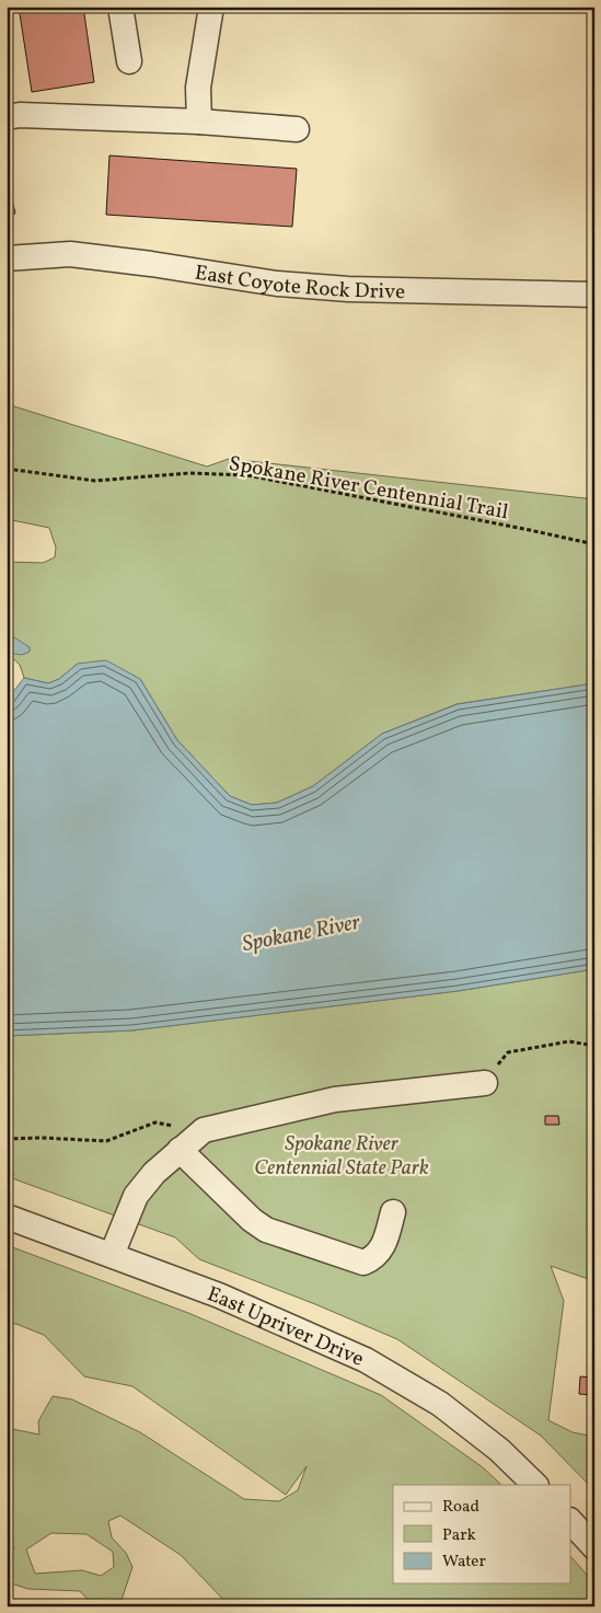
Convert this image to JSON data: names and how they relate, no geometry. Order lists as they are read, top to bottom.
{
  "streets": {
    "street": ["East Coyote Rock Drive", "East Upriver Drive"],
    "path": ["Spokane River Centennial Trail"]
  },
  "water": ["Spokane River"],
  "parks": ["Spokane River Centennial State Park"],
  "legend": ["Road", "Park", "Water"]
}
